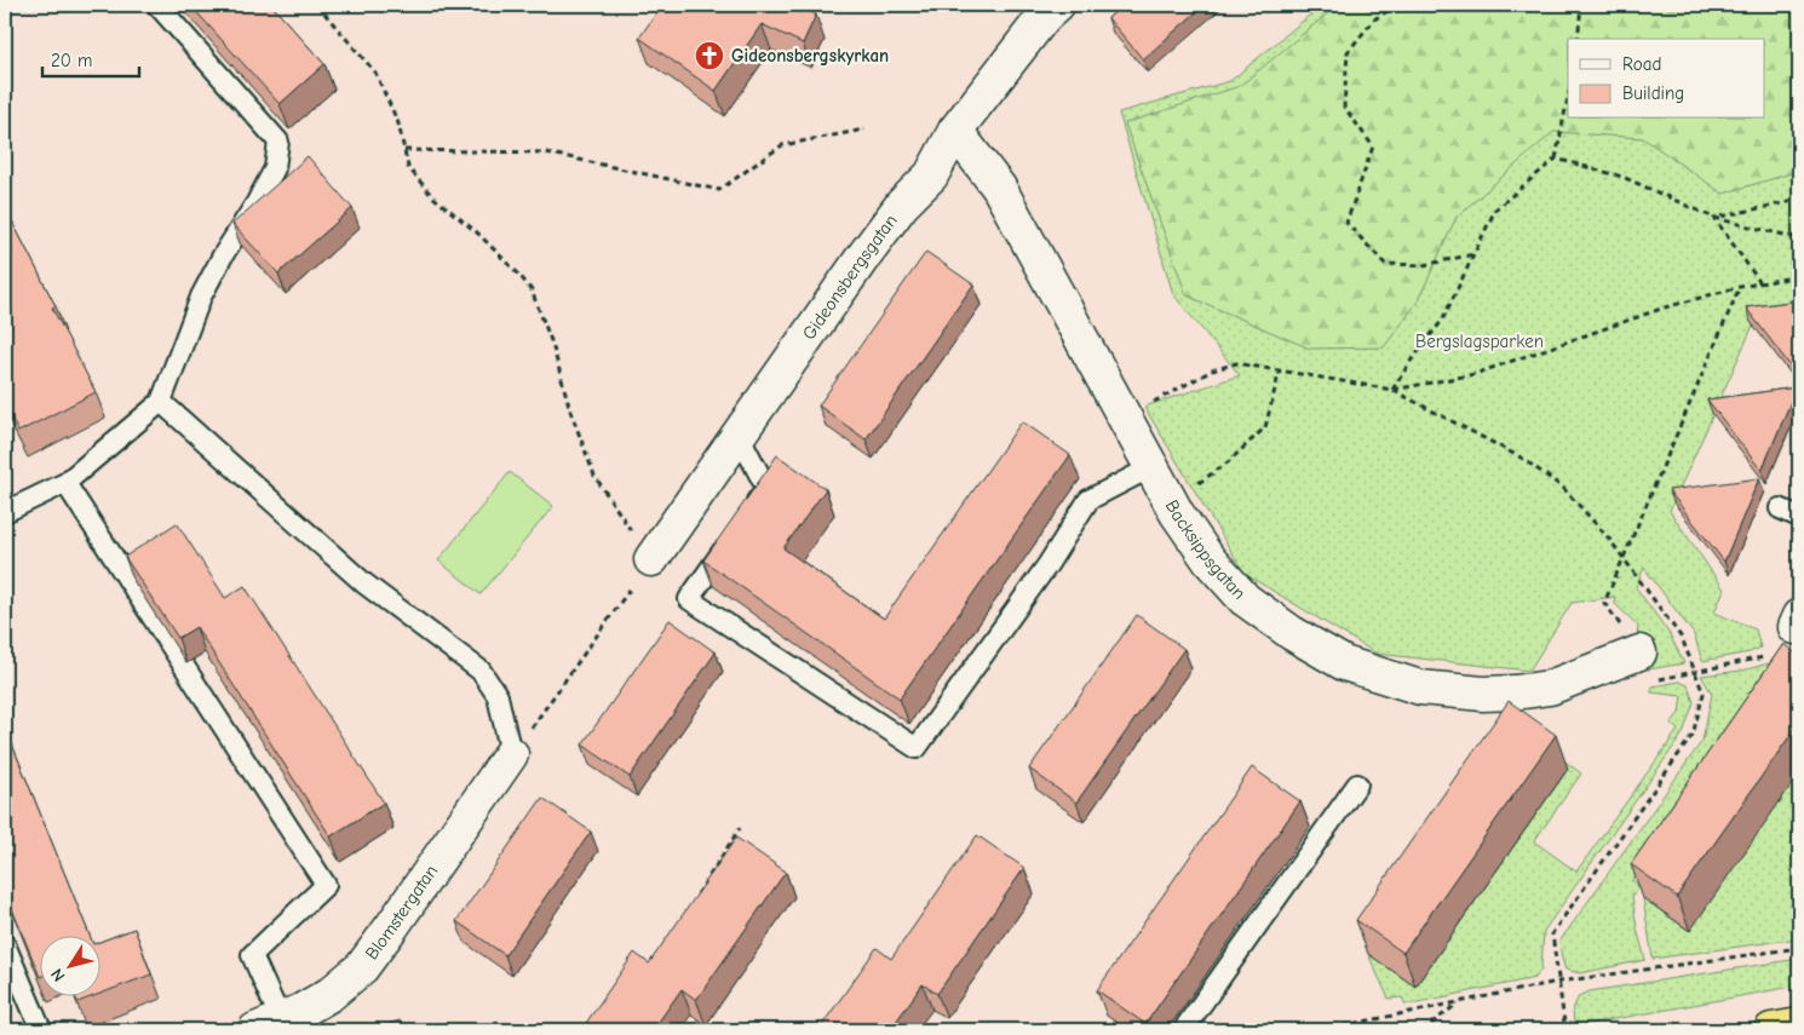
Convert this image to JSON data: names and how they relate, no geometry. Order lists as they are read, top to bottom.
{
  "streets": {
    "street": ["Gideonsbergsgatan", "Backsippsgatan", "Blomstergatan"]
  },
  "crossings": [
    ["Gideonsbergsgatan", "Backsippsgatan"]
  ],
  "parks": ["Bergslagsparken"],
  "places": {
    "church": ["Gideonsbergskyrkan"]
  },
  "legend": ["Road", "Building"],
  "scale_bar": "20 m",
  "north": "bottom left"
}
